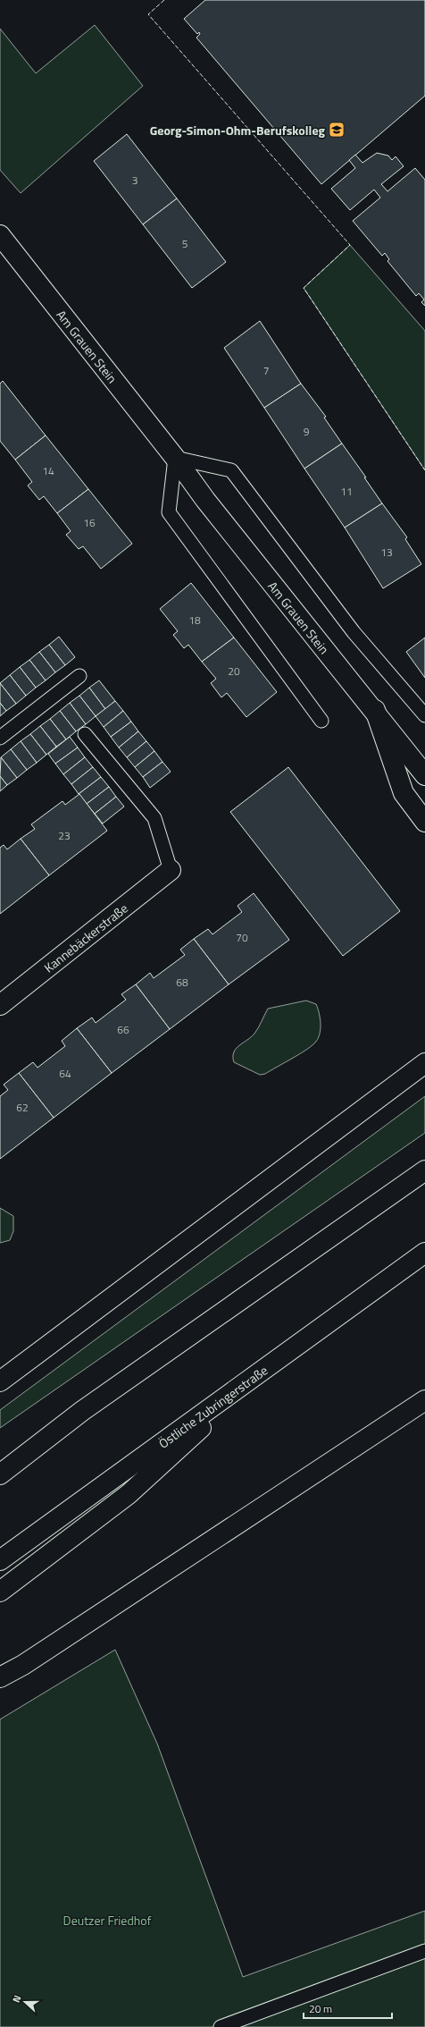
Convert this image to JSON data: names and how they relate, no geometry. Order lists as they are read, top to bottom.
{
  "streets": {
    "main road": ["Am Grauen Stein", "Kannebäckerstraße", "Östliche Zubringerstraße"]
  },
  "parks": ["Deutzer Friedhof"],
  "places": {
    "school or university": ["Georg-Simon-Ohm-Berufskolleg"]
  },
  "house_numbers": [
    "3",
    "5",
    "7",
    "9",
    "14",
    "11",
    "16",
    "13",
    "18",
    "20",
    "23",
    "70",
    "68",
    "66",
    "64",
    "62"
  ],
  "scale_bar": "20 m",
  "north": "left"
}
